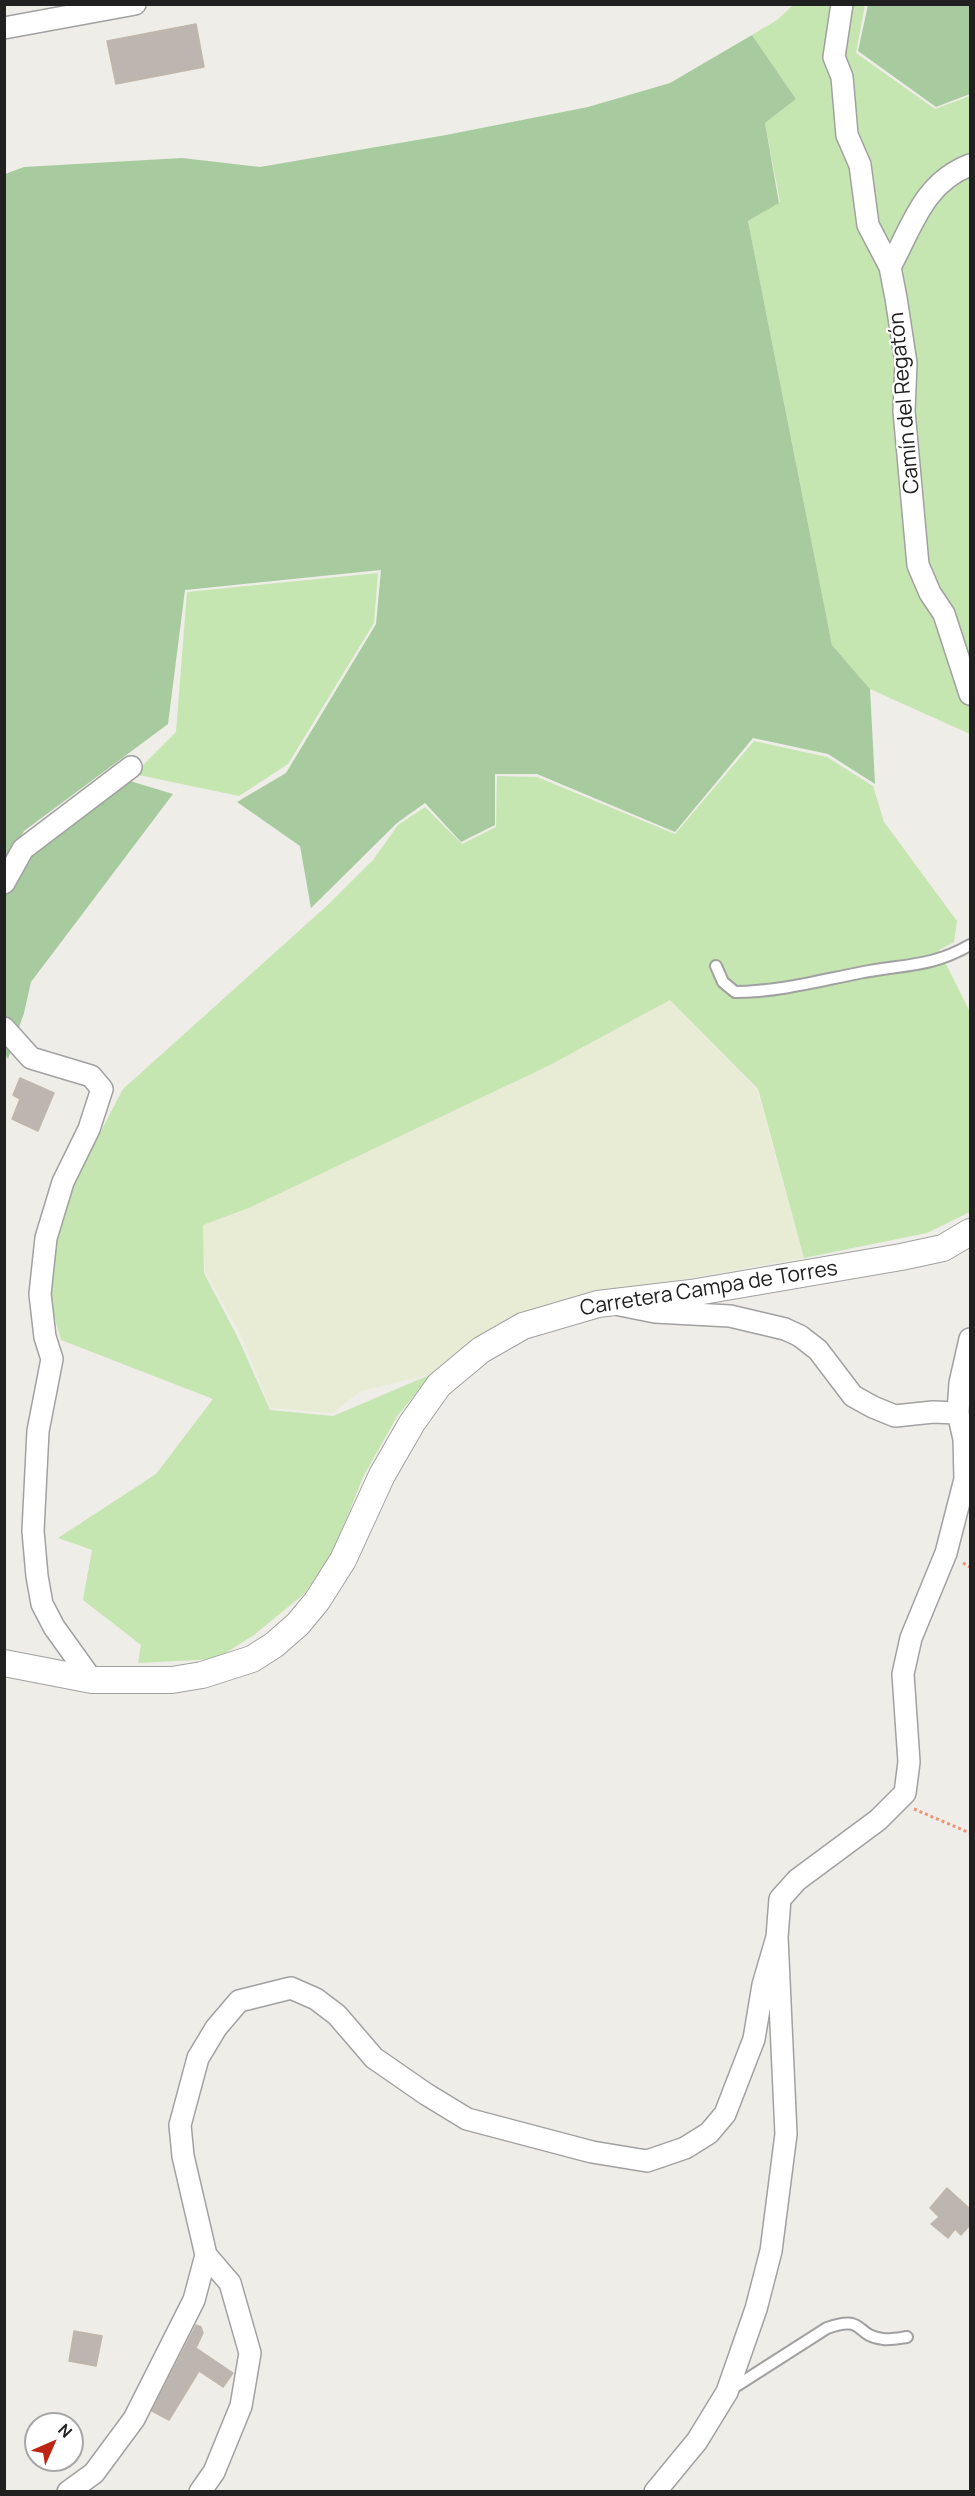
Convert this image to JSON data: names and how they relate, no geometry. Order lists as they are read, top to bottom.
{
  "streets": {
    "street": ["Camín del Regatón", "Carretera Campa de Torres"]
  },
  "north": "top right"
}
